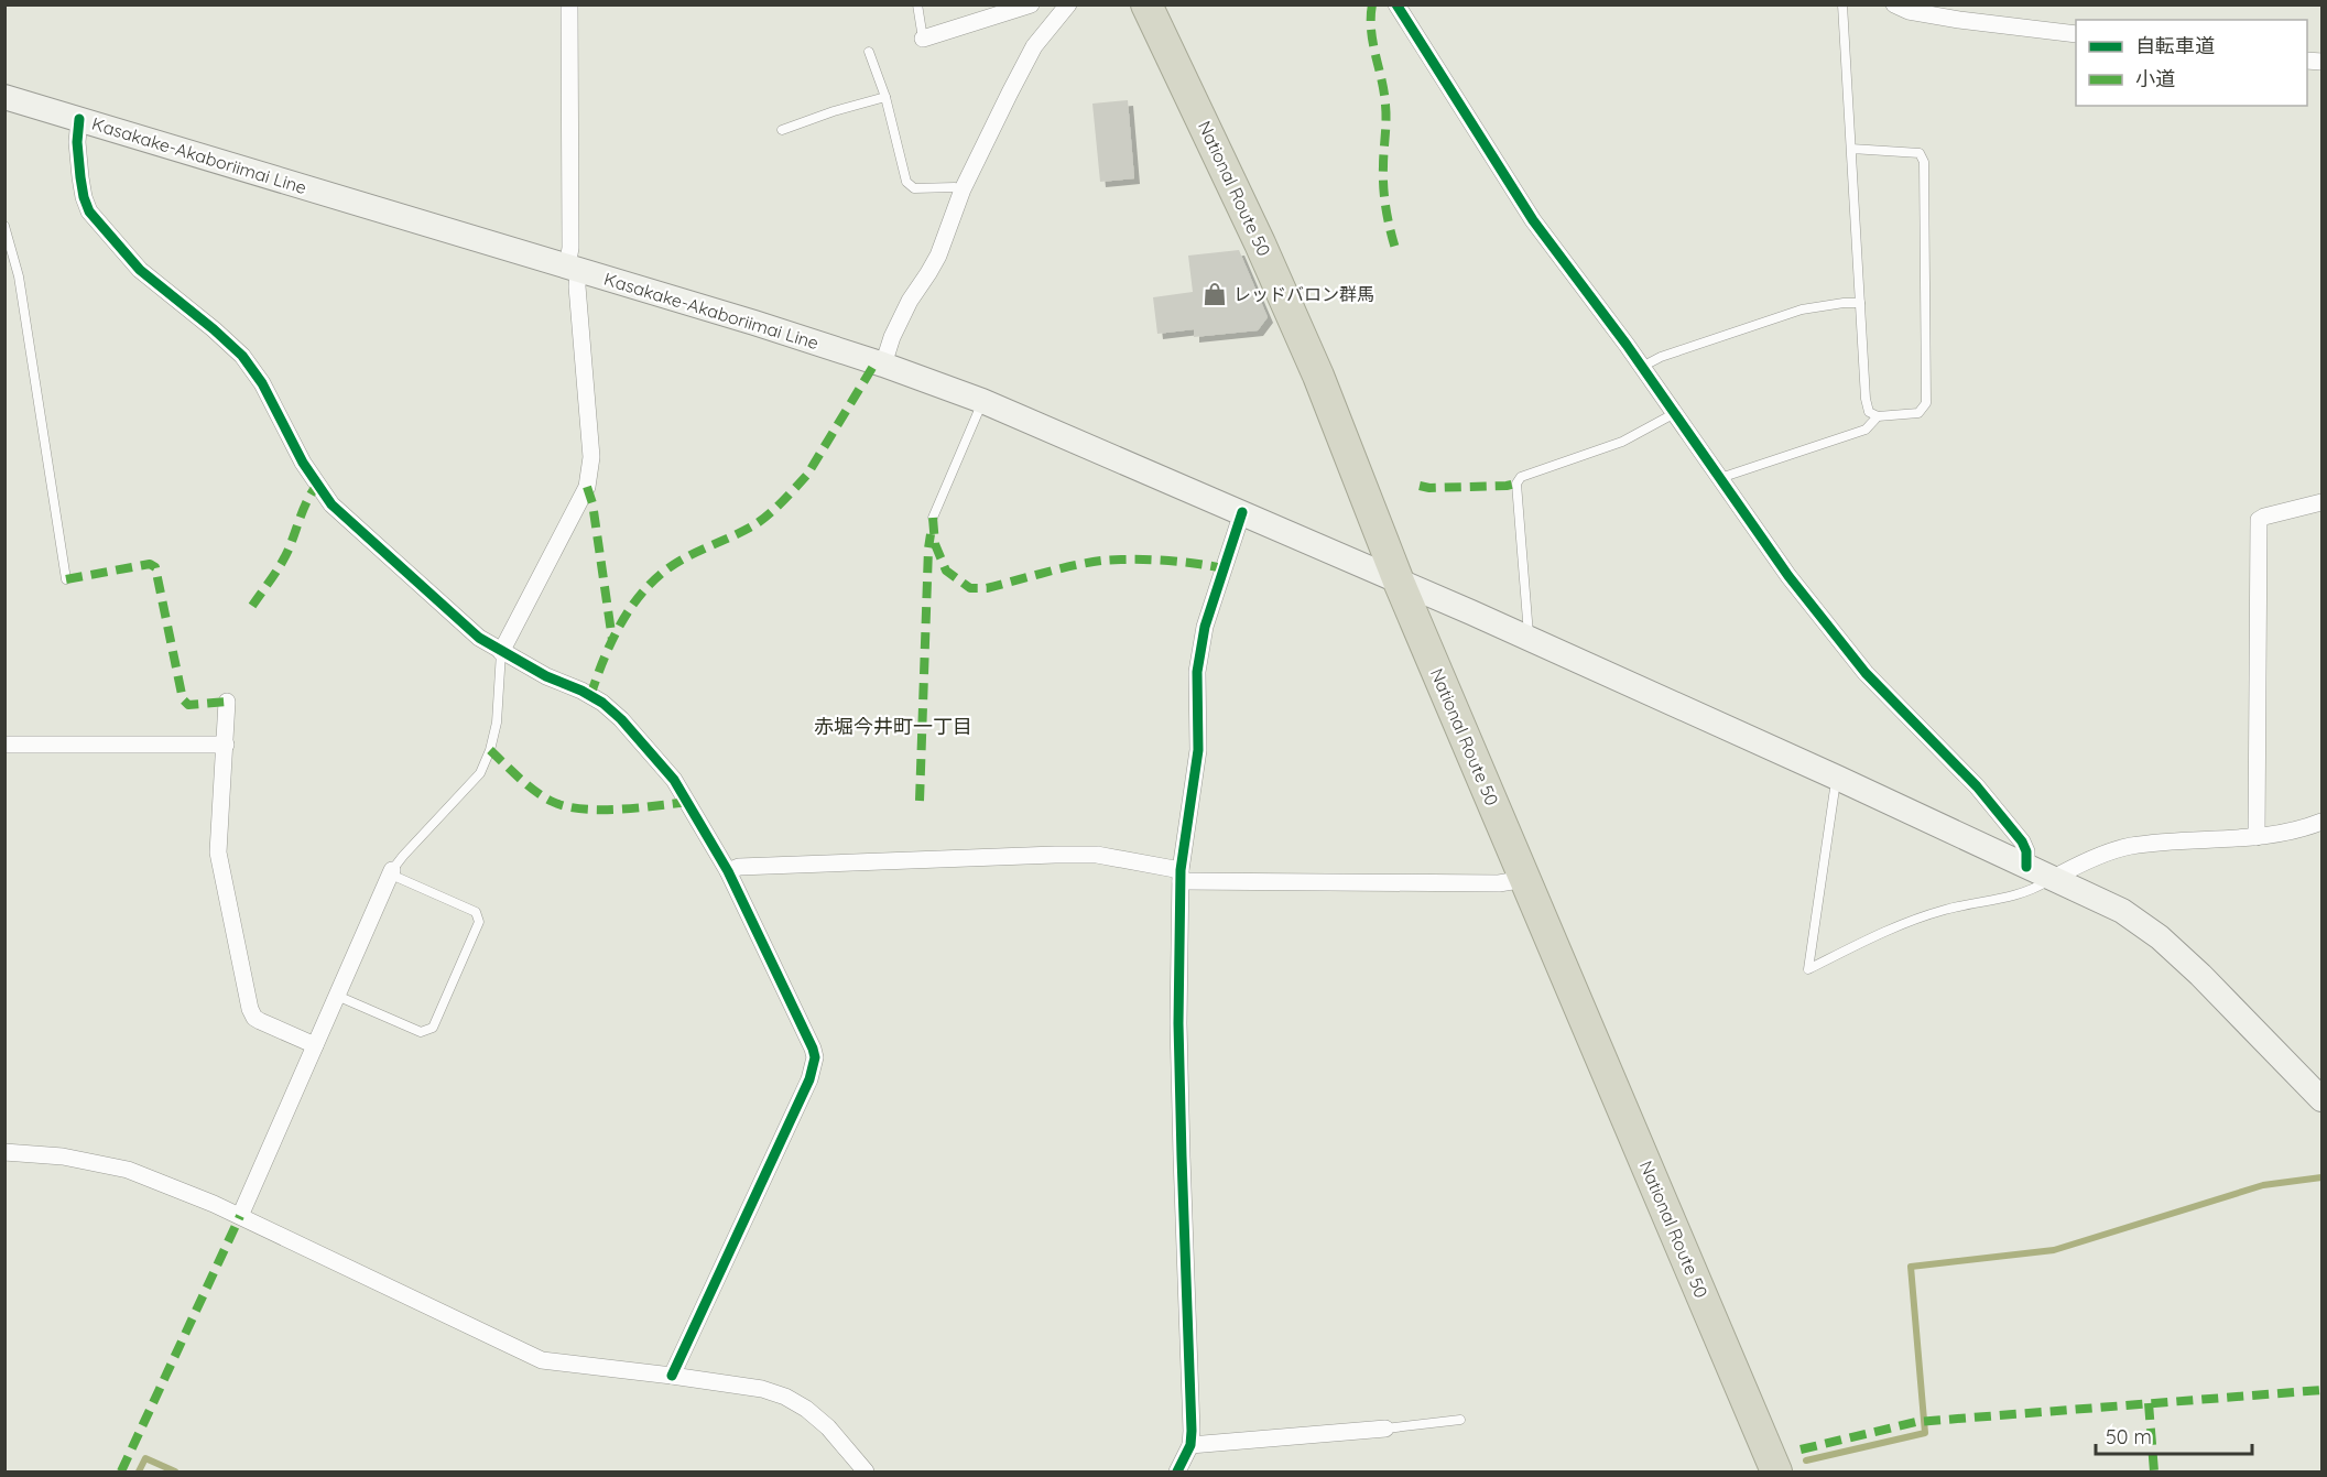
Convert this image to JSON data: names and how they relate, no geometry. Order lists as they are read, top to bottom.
{
  "streets": {
    "highway": ["National Route 50"],
    "main road": ["Kasakake-Akaboriimai Line"]
  },
  "crossings": [
    ["Kasakake-Akaboriimai Line", "National Route 50"]
  ],
  "districts": ["赤堀今井町一丁目"],
  "places": {
    "shop": ["レッドバロン群馬"]
  },
  "legend": ["自転車道", "小道"],
  "scale_bar": "50 m"
}
